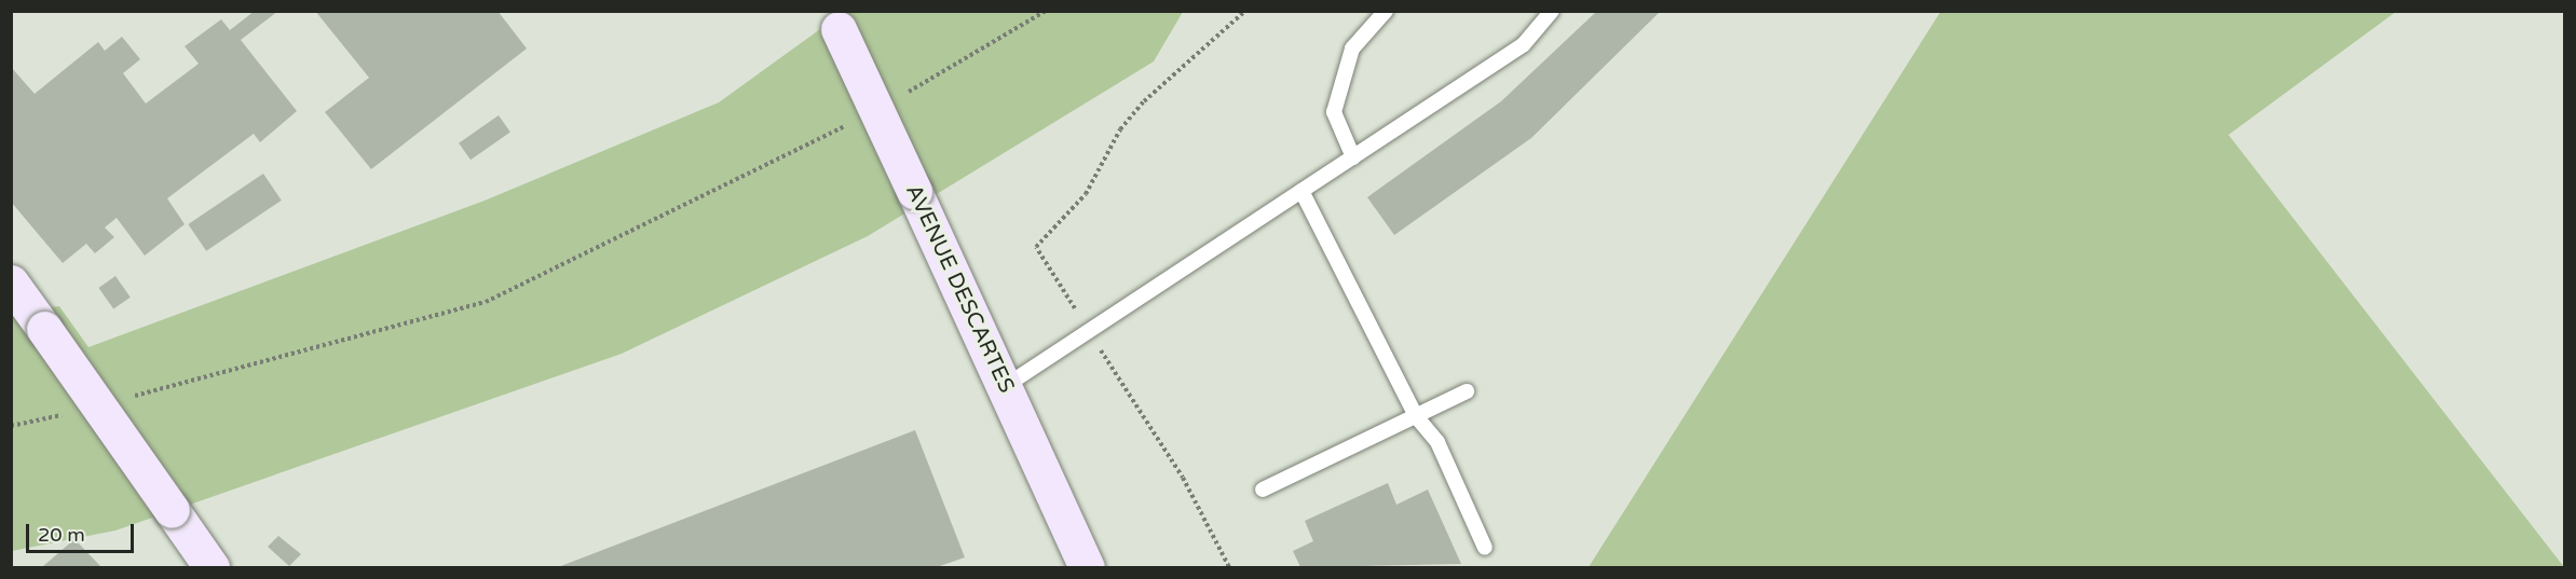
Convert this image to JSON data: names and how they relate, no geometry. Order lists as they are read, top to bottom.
{
  "streets": {
    "main road": ["AVENUE DESCARTES"]
  },
  "scale_bar": "20 m"
}
